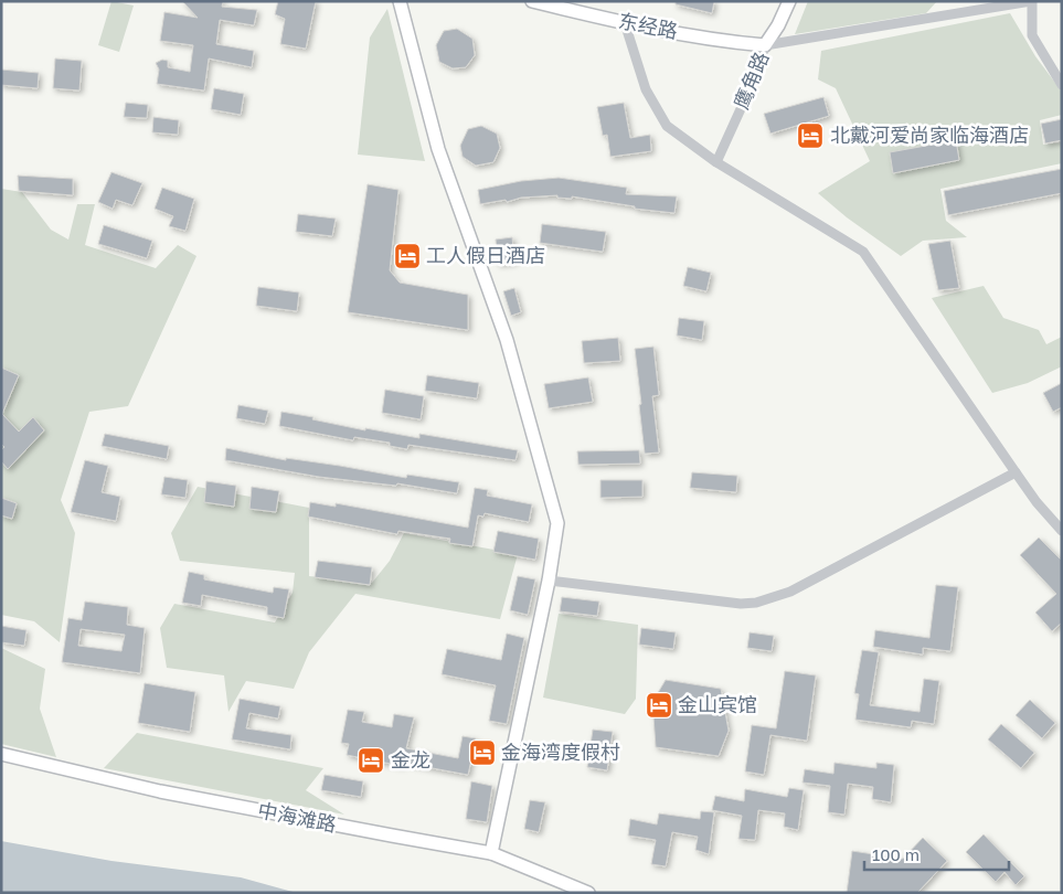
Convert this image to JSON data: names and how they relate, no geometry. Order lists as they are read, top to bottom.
{
  "streets": {
    "main road": ["东经路", "鹰角路", "中海滩路"]
  },
  "crossings": [
    ["东经路", "鹰角路"]
  ],
  "places": {
    "hotel": [
      "北戴河爱尚家临海酒店",
      "工人假日酒店",
      "金山宾馆",
      "金海湾度假村",
      "金龙"
    ]
  },
  "scale_bar": "100 m"
}
